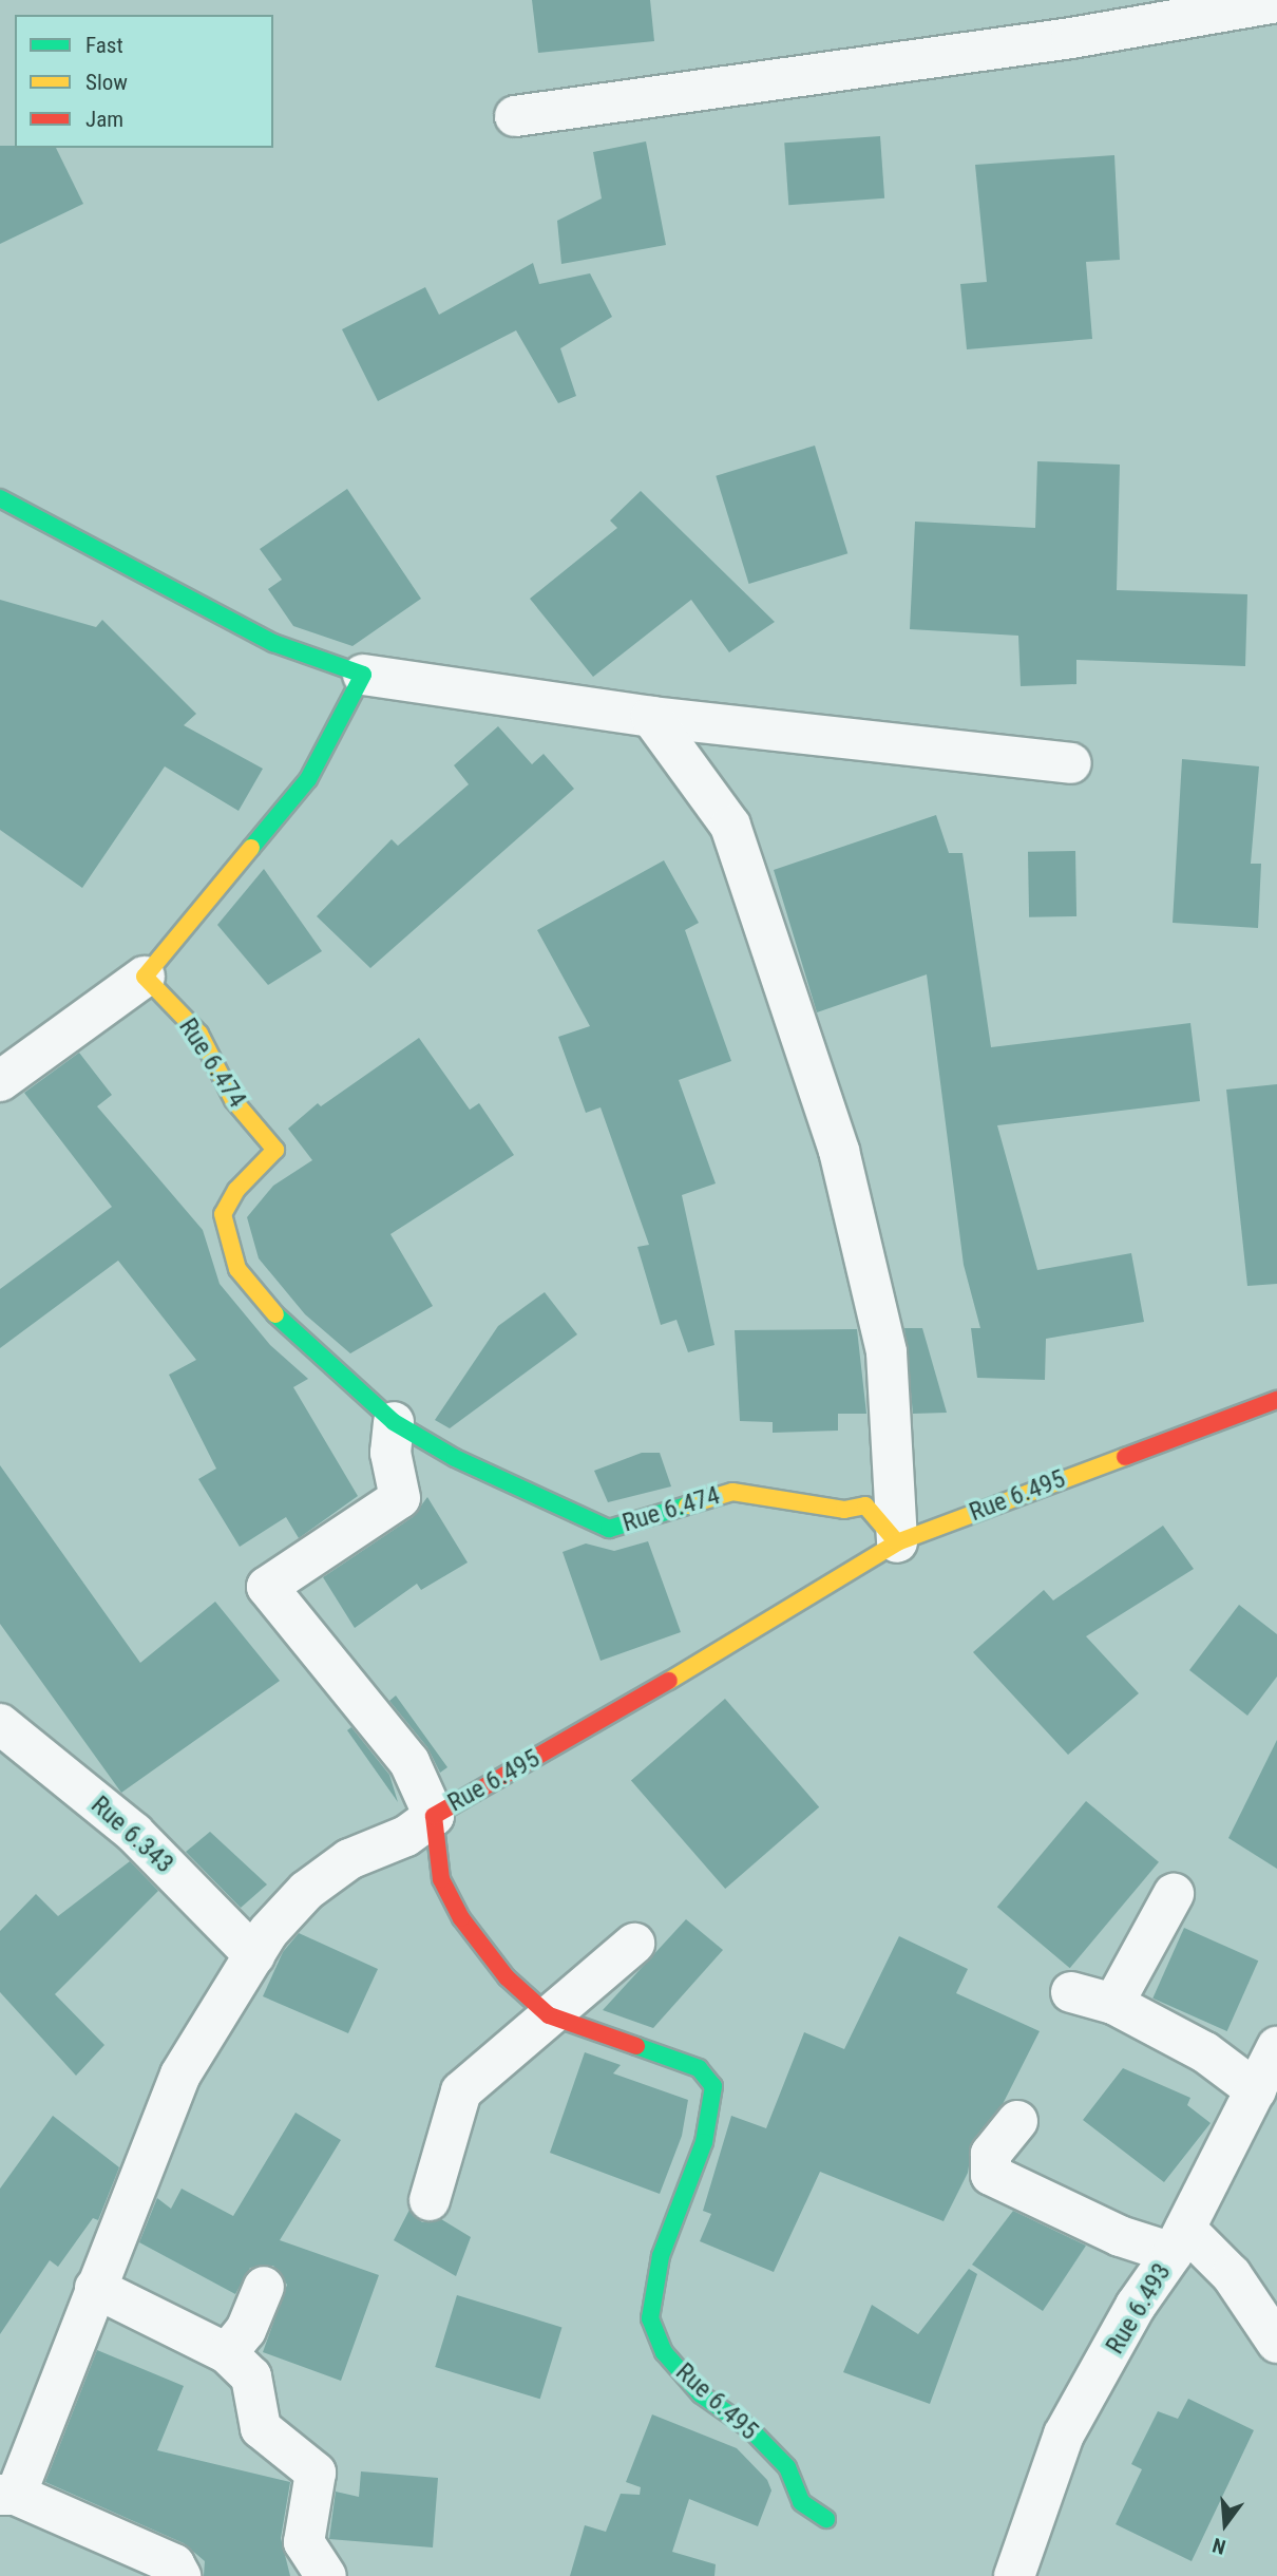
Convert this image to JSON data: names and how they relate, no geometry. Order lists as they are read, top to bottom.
{
  "streets": {
    "street": [
      "Rue 6.474",
      "Rue 6.495",
      "Rue 6.343",
      "Rue 6.493"
    ]
  },
  "crossings": [
    ["Rue 6.474", "Rue 6.495"]
  ],
  "legend": ["Fast", "Slow", "Jam"],
  "north": "bottom"
}
